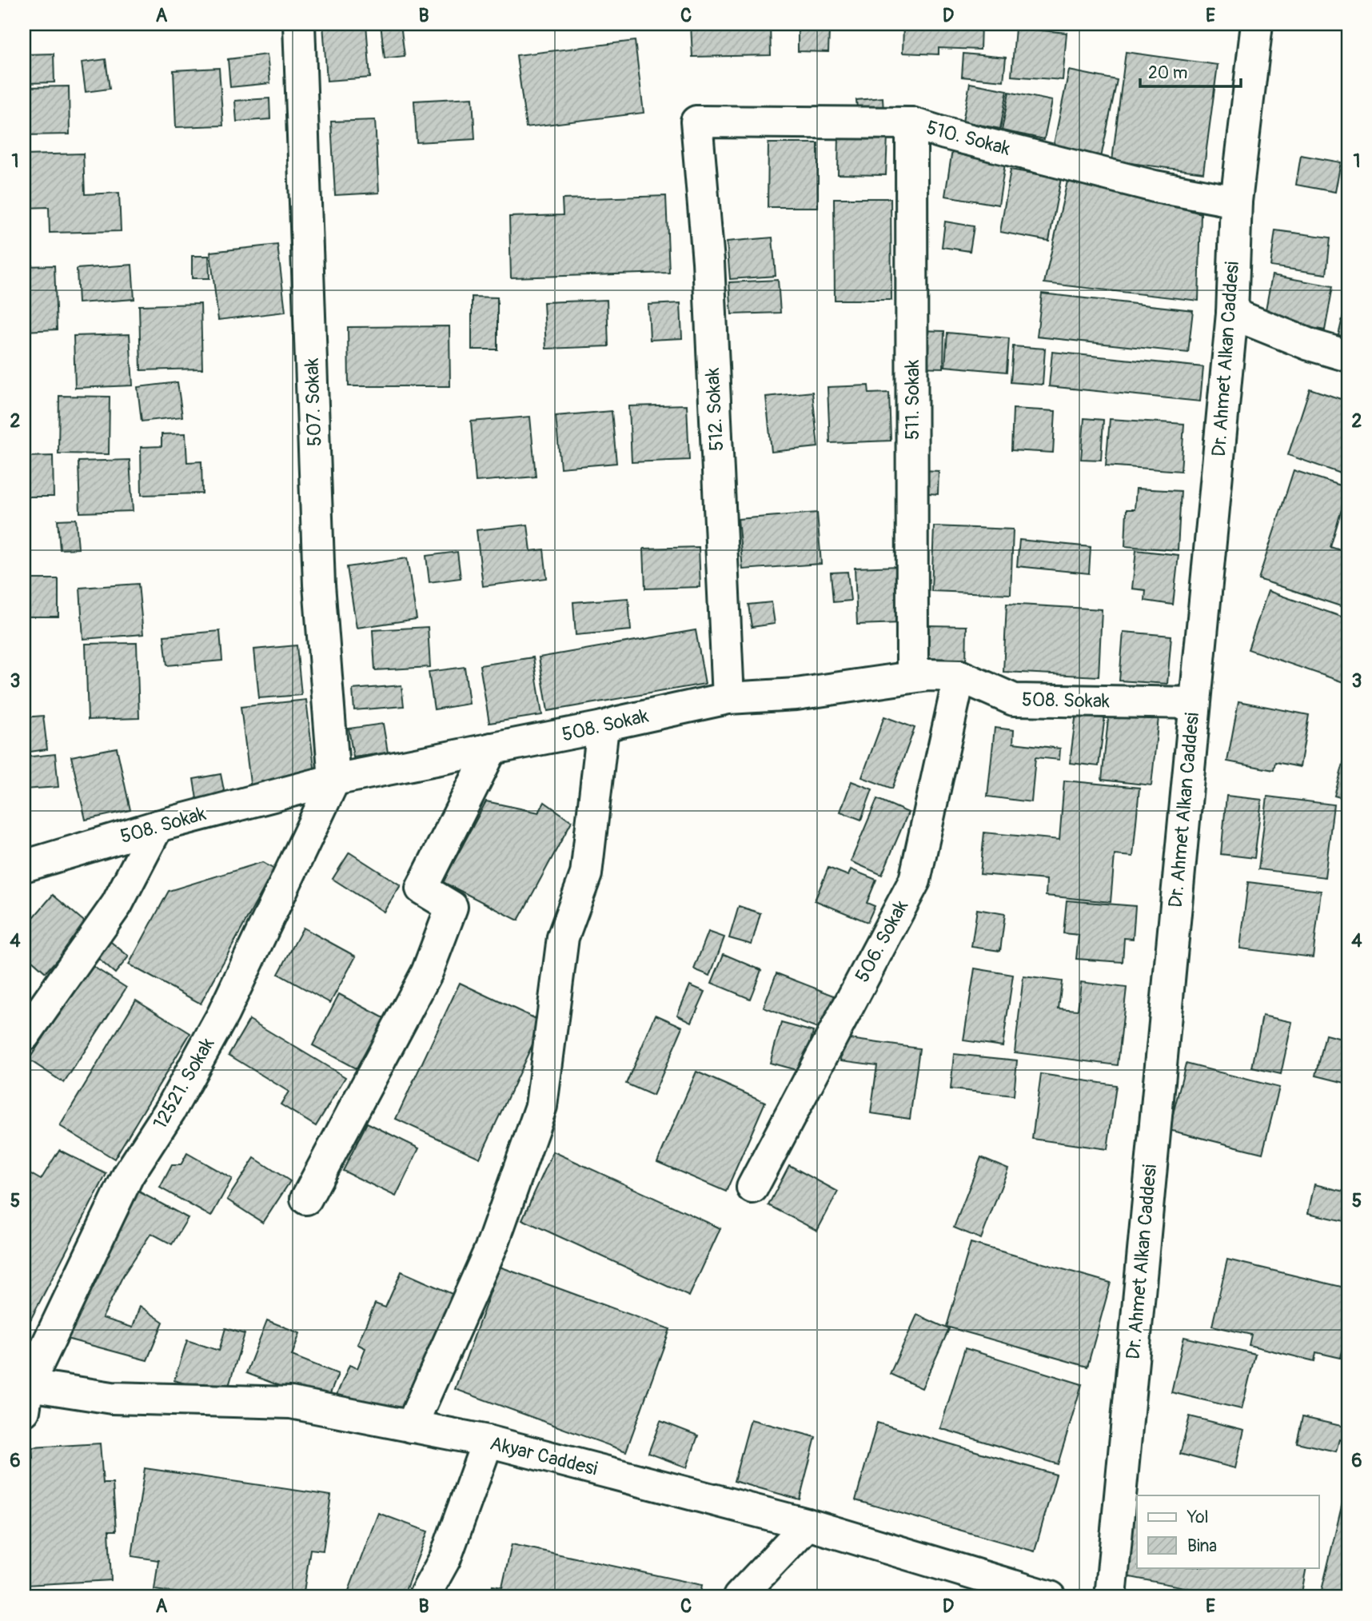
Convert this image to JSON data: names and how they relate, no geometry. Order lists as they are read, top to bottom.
{
  "streets": {
    "street": [
      "510. Sokak",
      "Dr. Ahmet Alkan Caddesi",
      "511. Sokak",
      "507. Sokak",
      "512. Sokak",
      "508. Sokak",
      "506. Sokak",
      "12521. Sokak",
      "Akyar Caddesi"
    ]
  },
  "crossings": [
    ["510. Sokak", "Dr. Ahmet Alkan Caddesi"],
    ["510. Sokak", "511. Sokak"],
    ["510. Sokak", "512. Sokak"],
    ["Dr. Ahmet Alkan Caddesi", "508. Sokak"],
    ["511. Sokak", "508. Sokak"],
    ["507. Sokak", "508. Sokak"],
    ["507. Sokak", "12521. Sokak"],
    ["512. Sokak", "508. Sokak"],
    ["508. Sokak", "506. Sokak"],
    ["508. Sokak", "12521. Sokak"],
    ["12521. Sokak", "Akyar Caddesi"]
  ],
  "legend": ["Yol", "Bina"],
  "scale_bar": "20 m",
  "grid": {
    "columns": [
      "A",
      "B",
      "C",
      "D",
      "E"
    ],
    "rows": [
      "1",
      "2",
      "3",
      "4",
      "5",
      "6"
    ]
  }
}
